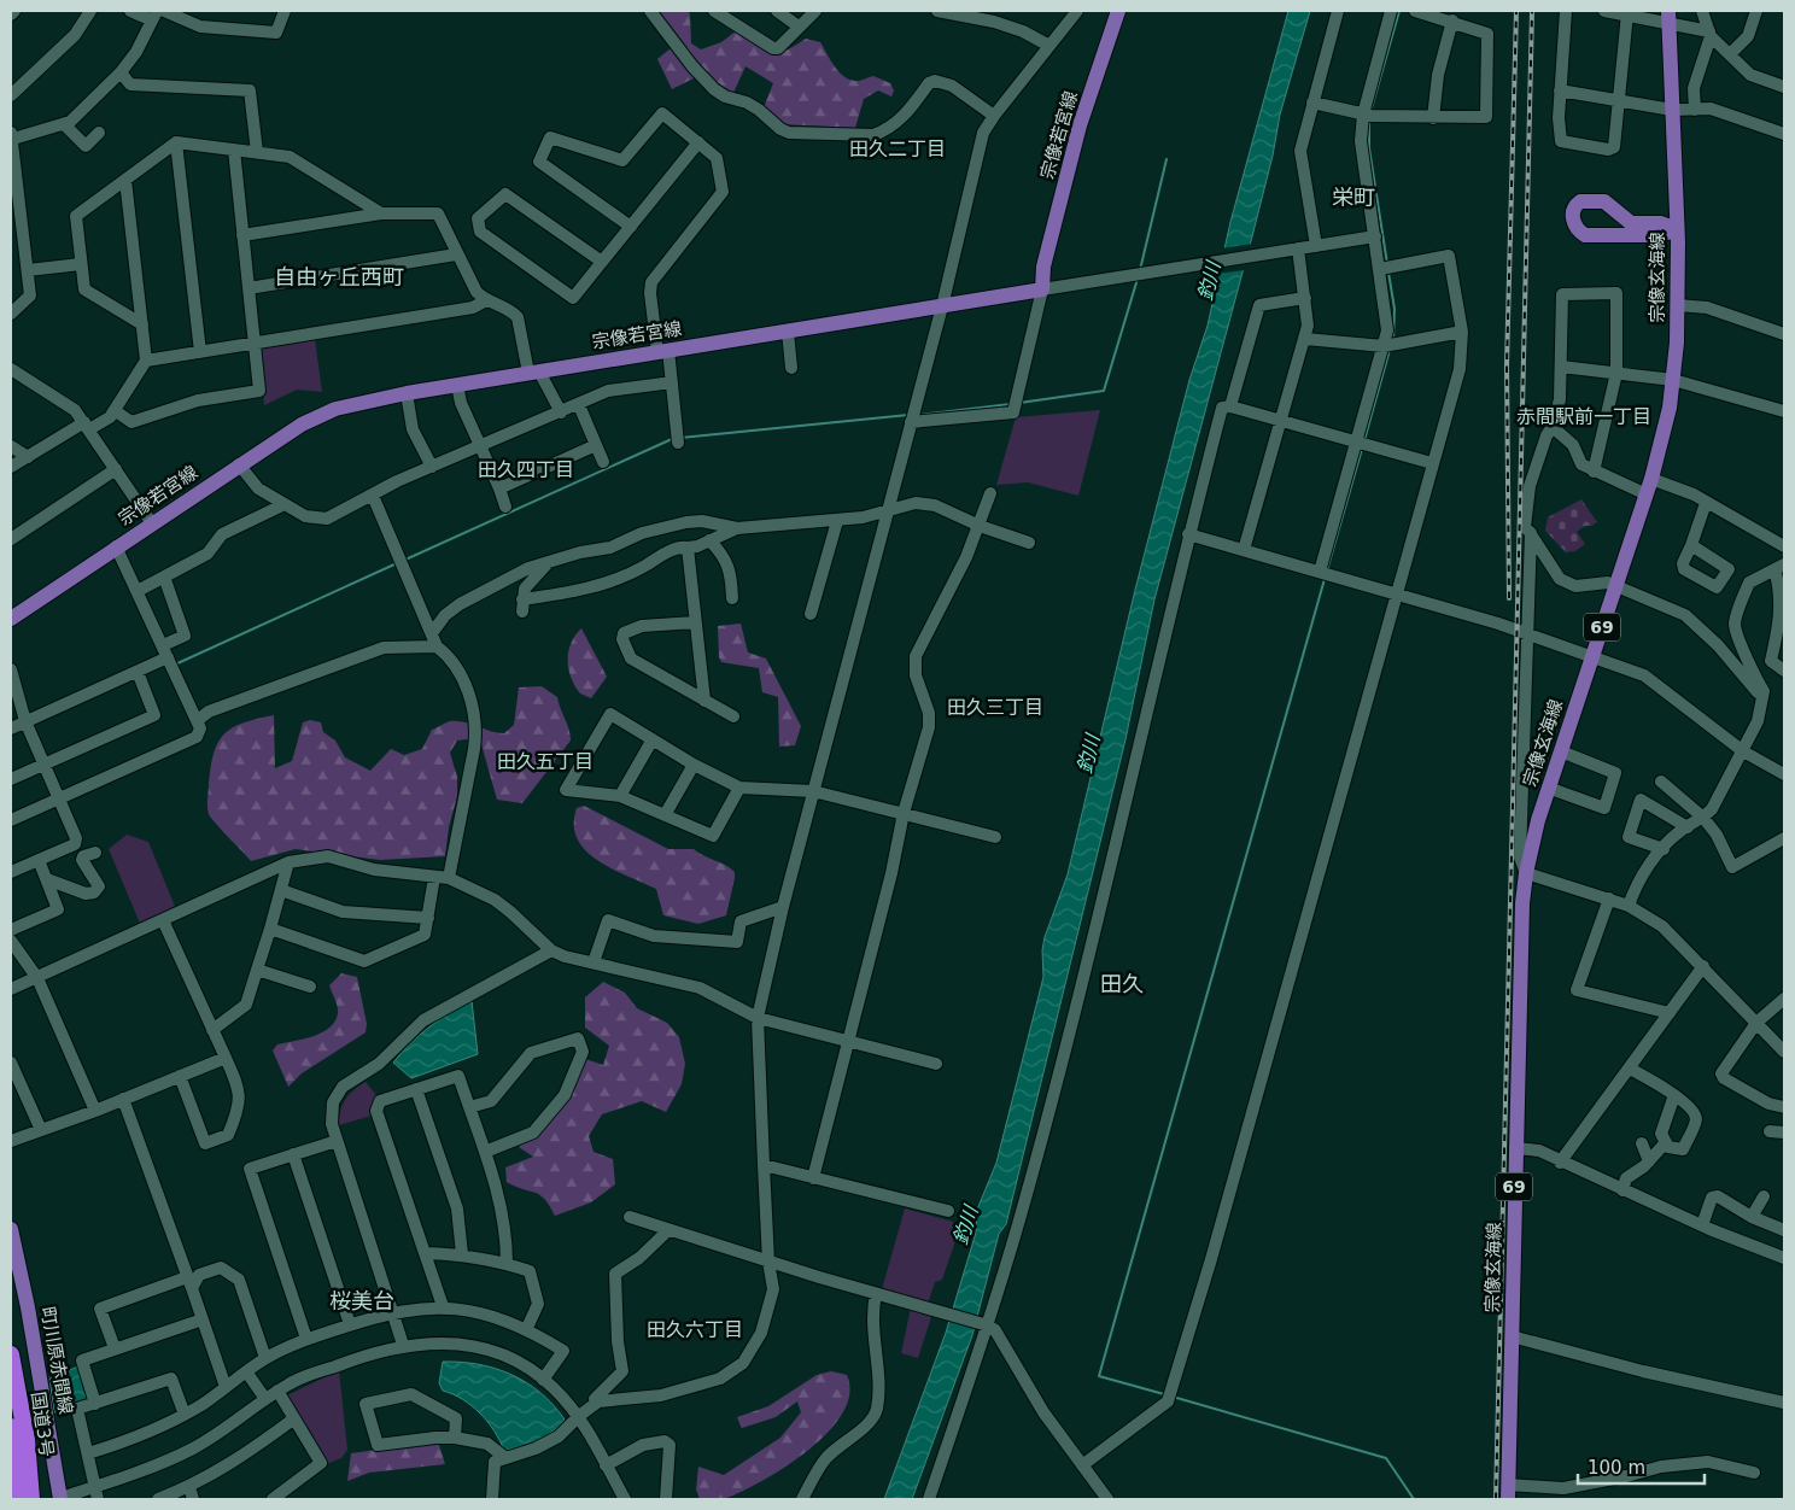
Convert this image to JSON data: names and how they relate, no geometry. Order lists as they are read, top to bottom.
{
  "streets": {
    "highway": ["国道3号"],
    "main road": [
      "宗像若宮線",
      "宗像玄海線",
      "69",
      "町川原赤間線"
    ]
  },
  "districts": [
    "田久二丁目",
    "栄町",
    "自由ヶ丘西町",
    "赤間駅前一丁目",
    "田久四丁目",
    "田久三丁目",
    "田久五丁目",
    "田久",
    "桜美台",
    "田久六丁目"
  ],
  "water": ["釣川"],
  "scale_bar": "100 m"
}
